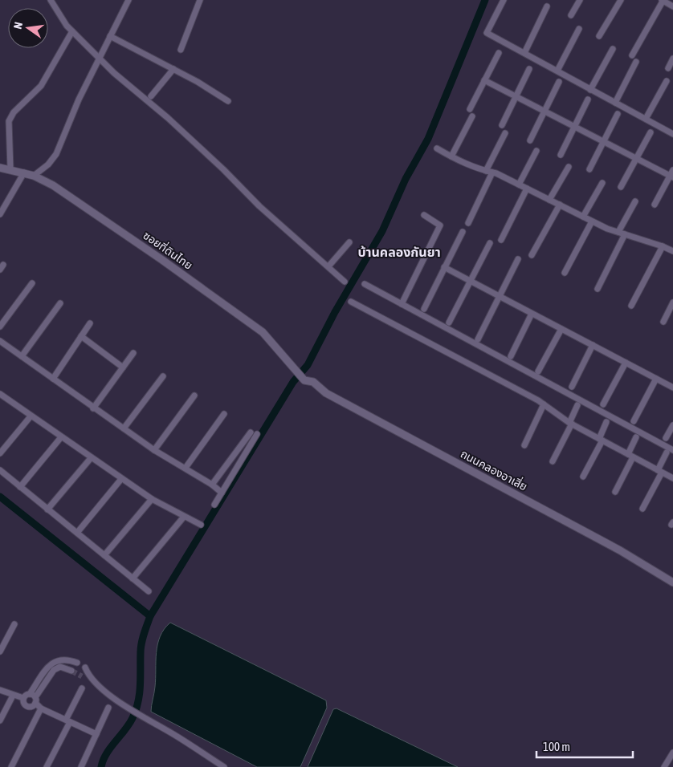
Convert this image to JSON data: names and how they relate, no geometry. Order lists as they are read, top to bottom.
{
  "streets": {
    "street": ["ซอยที่ดินไทย", "ถนนคลองอาเสี่ย"]
  },
  "crossings": [
    ["ซอยที่ดินไทย", "ถนนคลองอาเสี่ย"]
  ],
  "districts": ["บ้านคลองกันยา"],
  "scale_bar": "100 m",
  "north": "left"
}
